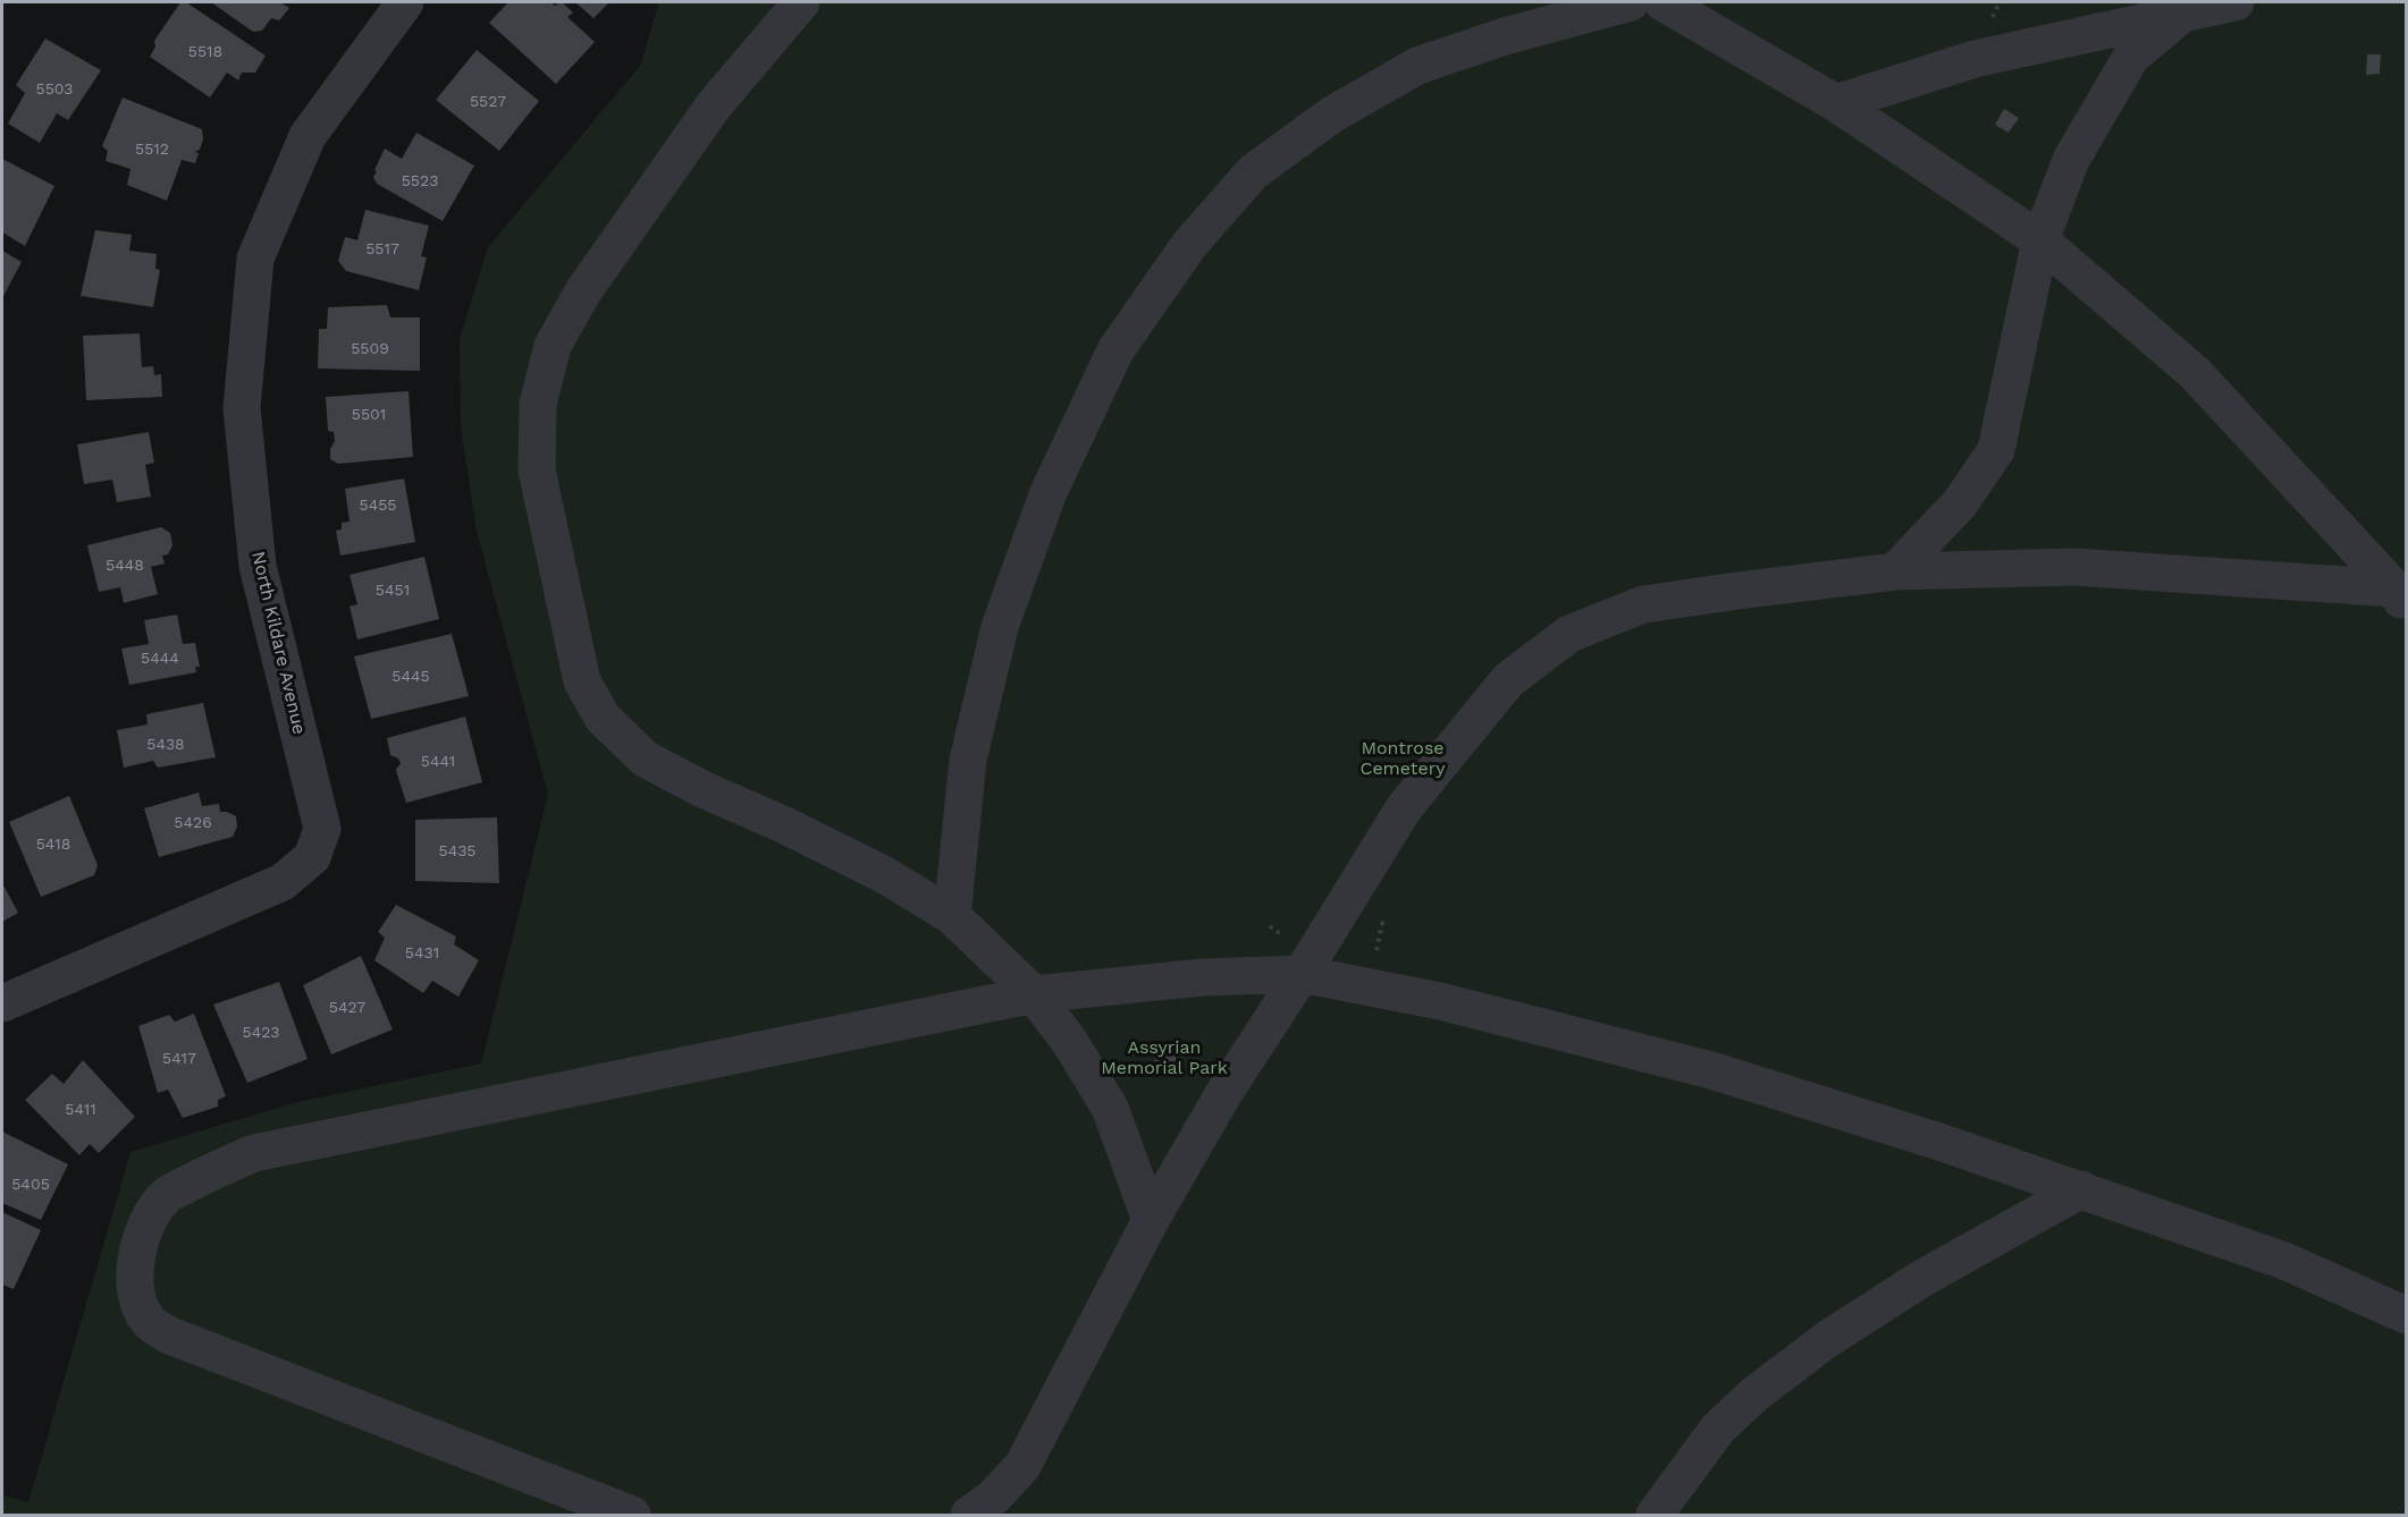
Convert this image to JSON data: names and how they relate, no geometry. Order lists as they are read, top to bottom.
{
  "streets": {
    "street": ["North Kildare Avenue"]
  },
  "parks": ["Montrose Cemetery", "Assyrian Memorial Park"],
  "house_numbers": [
    "5518",
    "5503",
    "5527",
    "5512",
    "5523",
    "5517",
    "5509",
    "5501",
    "5455",
    "5448",
    "5451",
    "5444",
    "5445",
    "5438",
    "5441",
    "5426",
    "5418",
    "5435",
    "5431",
    "5427",
    "5423",
    "5417",
    "5411",
    "5405"
  ]
}
